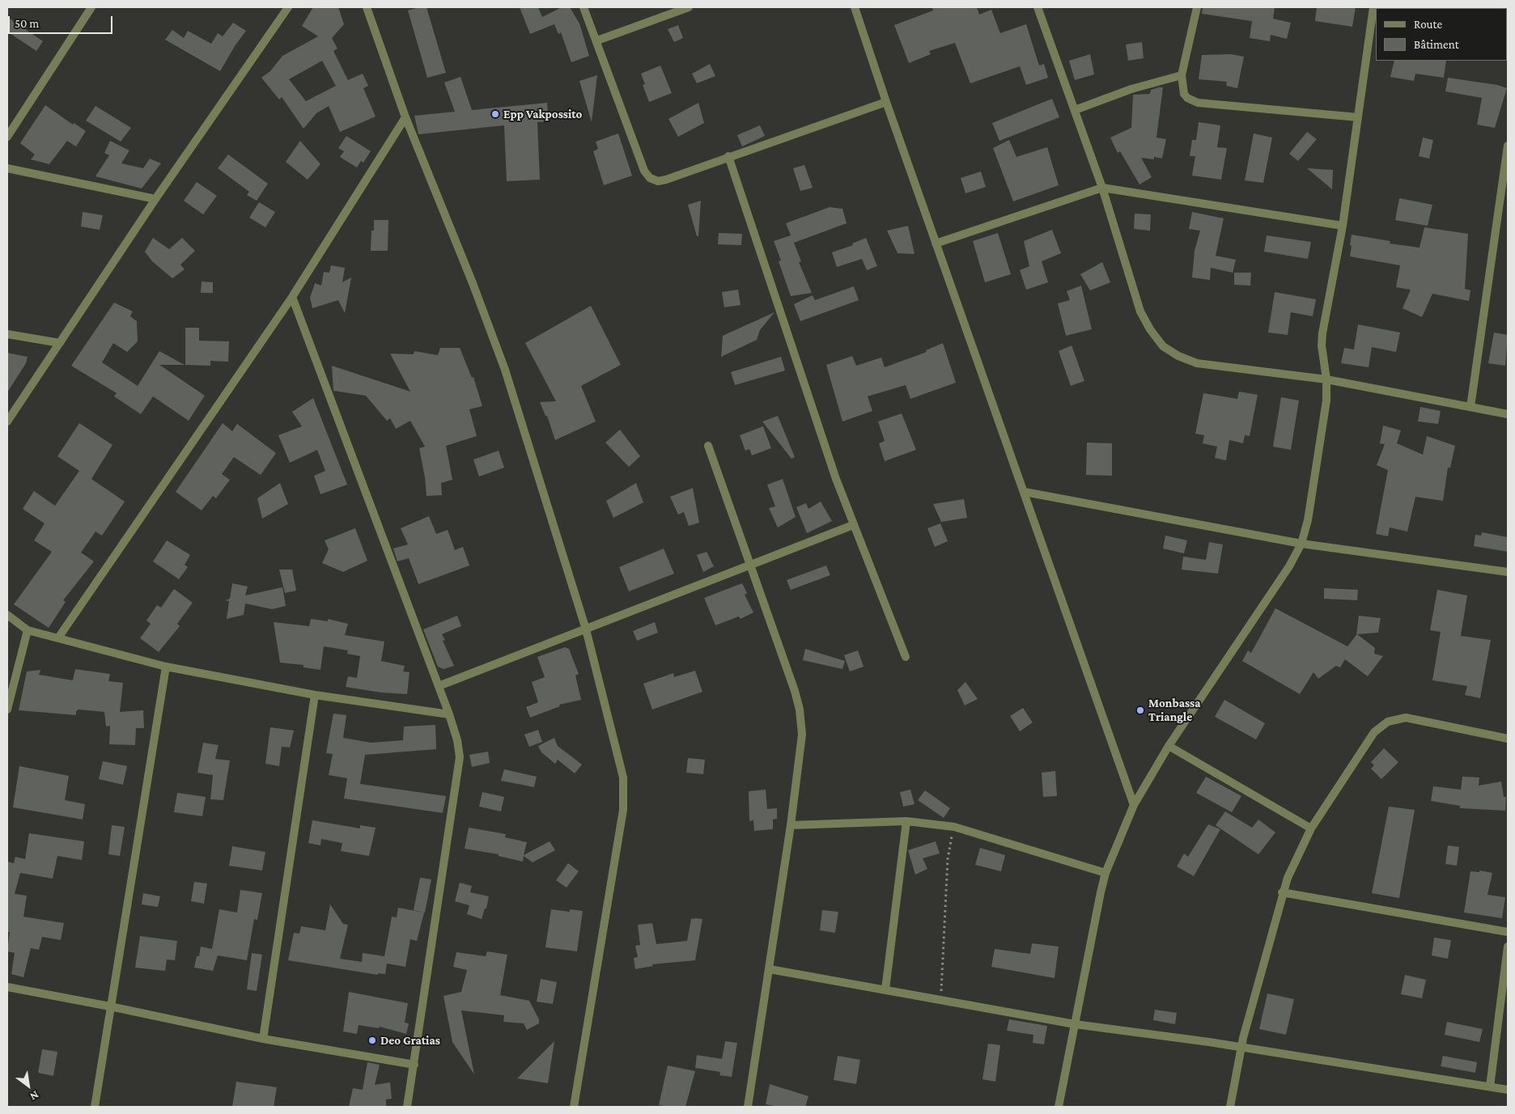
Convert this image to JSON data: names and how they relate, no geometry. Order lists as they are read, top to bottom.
{
  "places": ["Epp Vakpossito", "Monbassa Triangle", "Deo Gratias"],
  "legend": ["Route", "Bâtiment"],
  "scale_bar": "50 m",
  "north": "bottom right"
}
